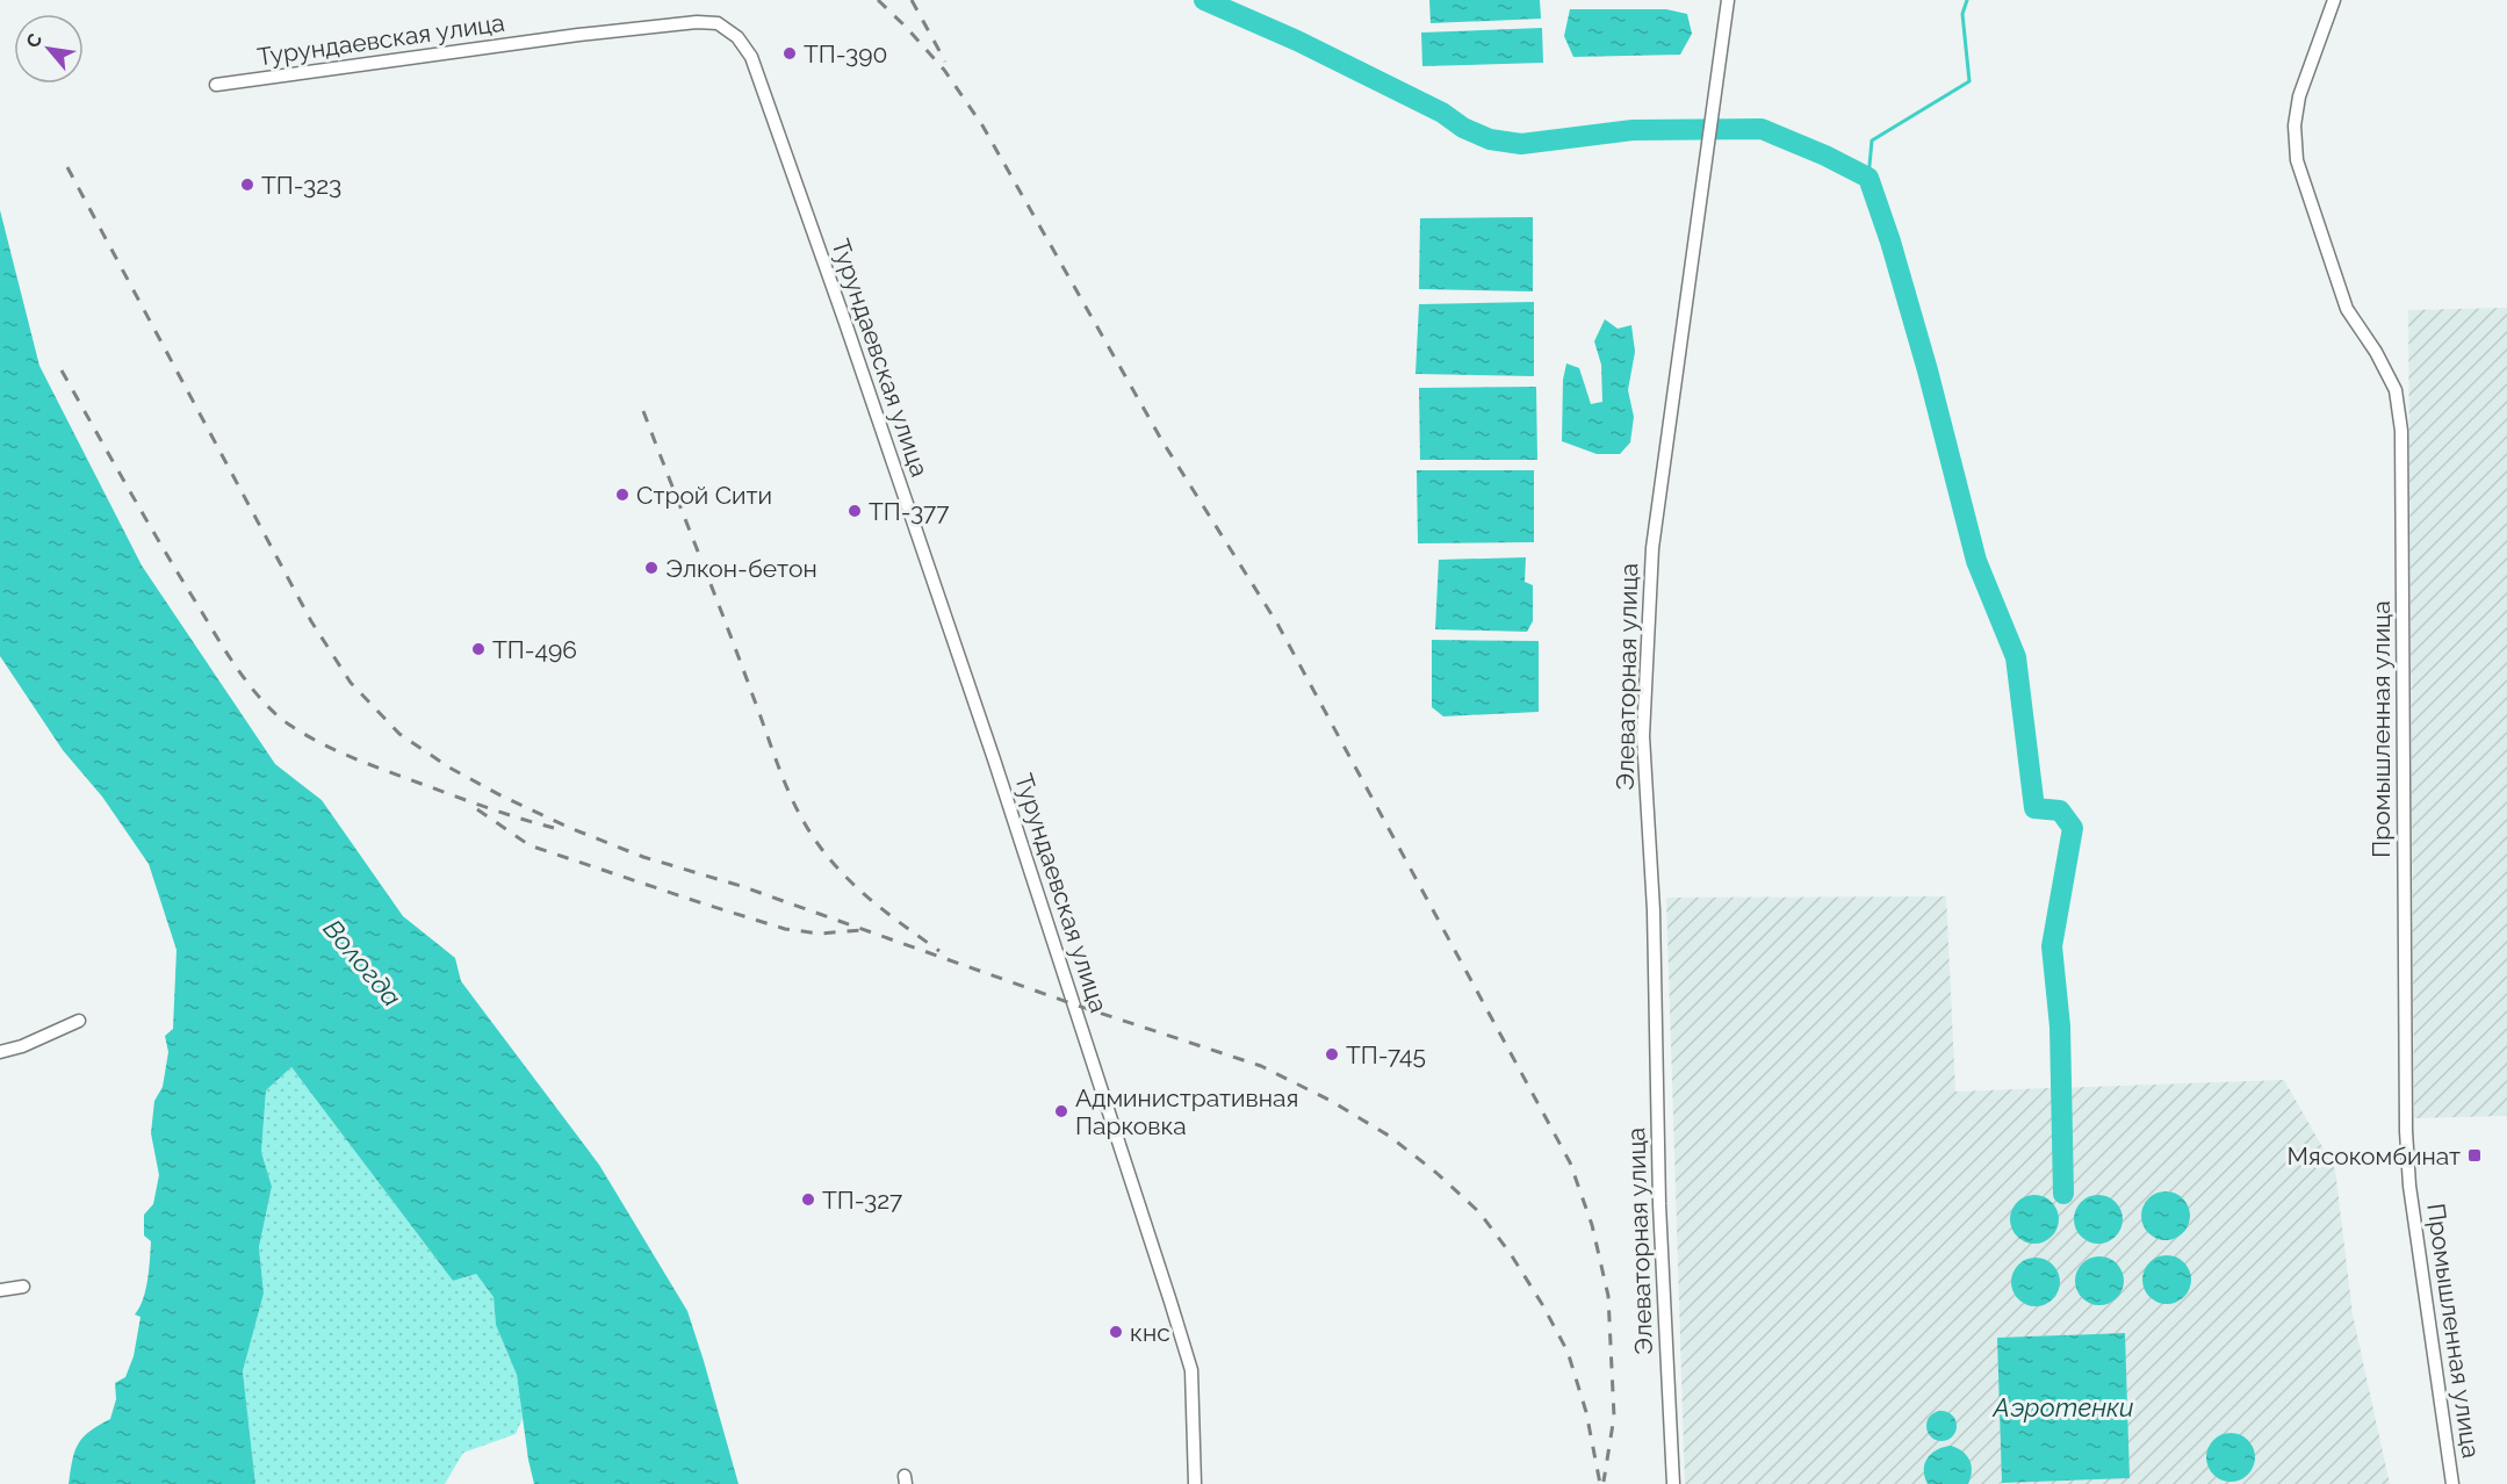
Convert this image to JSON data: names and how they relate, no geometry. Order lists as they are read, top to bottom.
{
  "streets": {
    "street": ["Турундаевская улица", "Элеваторная улица", "Промышленная улица"]
  },
  "water": ["Вологда", "Аэротенки"],
  "places": {
    "other": [
      "ТП-390",
      "ТП-323",
      "Строй Сити",
      "ТП-377",
      "Элкон-бетон",
      "ТП-496",
      "ТП-745",
      "Административная Парковка",
      "ТП-327",
      "кнс"
    ],
    "transit": ["Мясокомбинат"]
  },
  "north": "top left"
}
